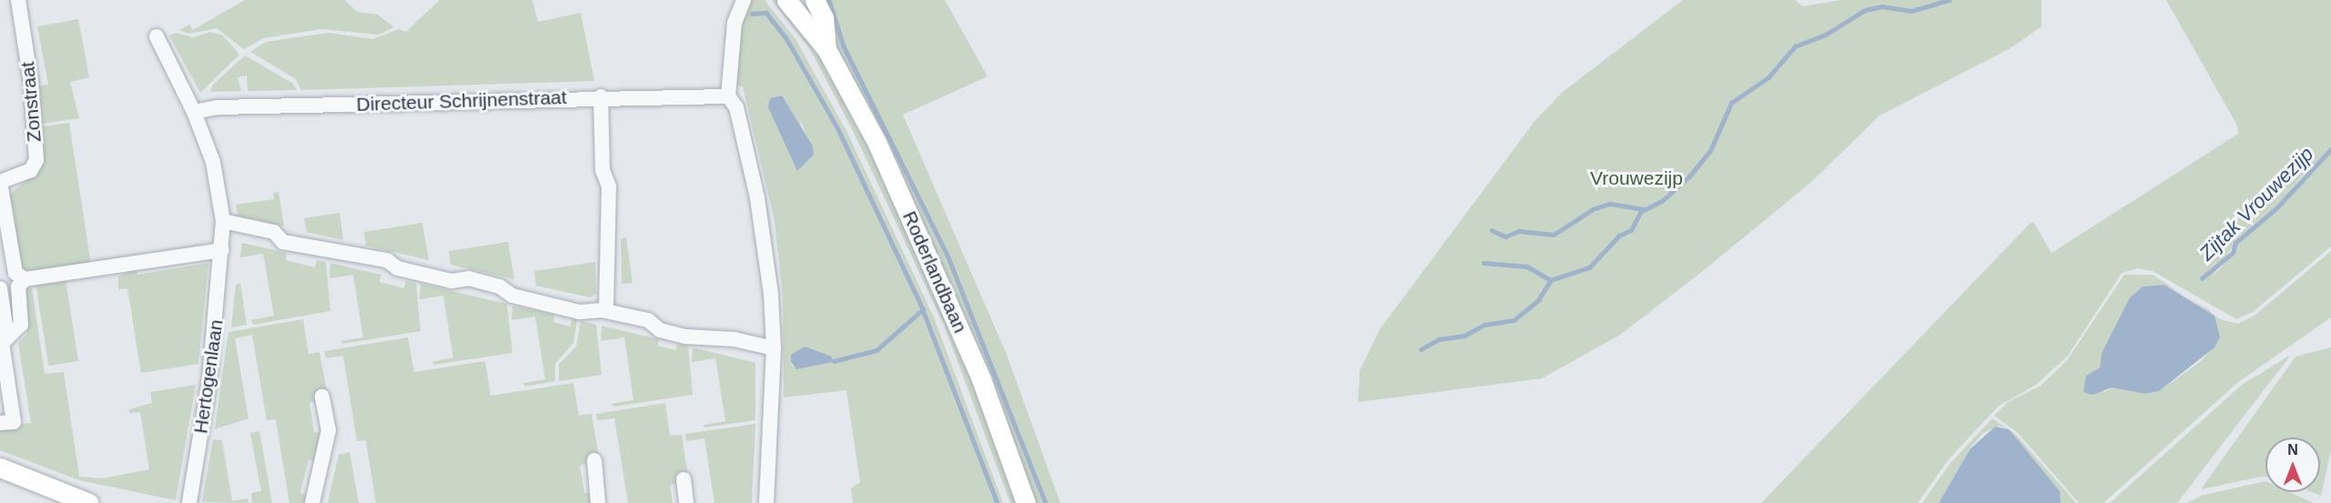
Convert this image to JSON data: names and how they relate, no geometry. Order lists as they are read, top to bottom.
{
  "streets": {
    "main road": ["Roderlandbaan"],
    "street": ["Directeur Schrijnenstraat", "Zonstraat", "Hertogenlaan"]
  },
  "crossings": [
    ["Directeur Schrijnenstraat", "Hertogenlaan"]
  ],
  "water": ["Zijtak Vrouwezijp"],
  "parks": ["Vrouwezijp"],
  "north": "top"
}
